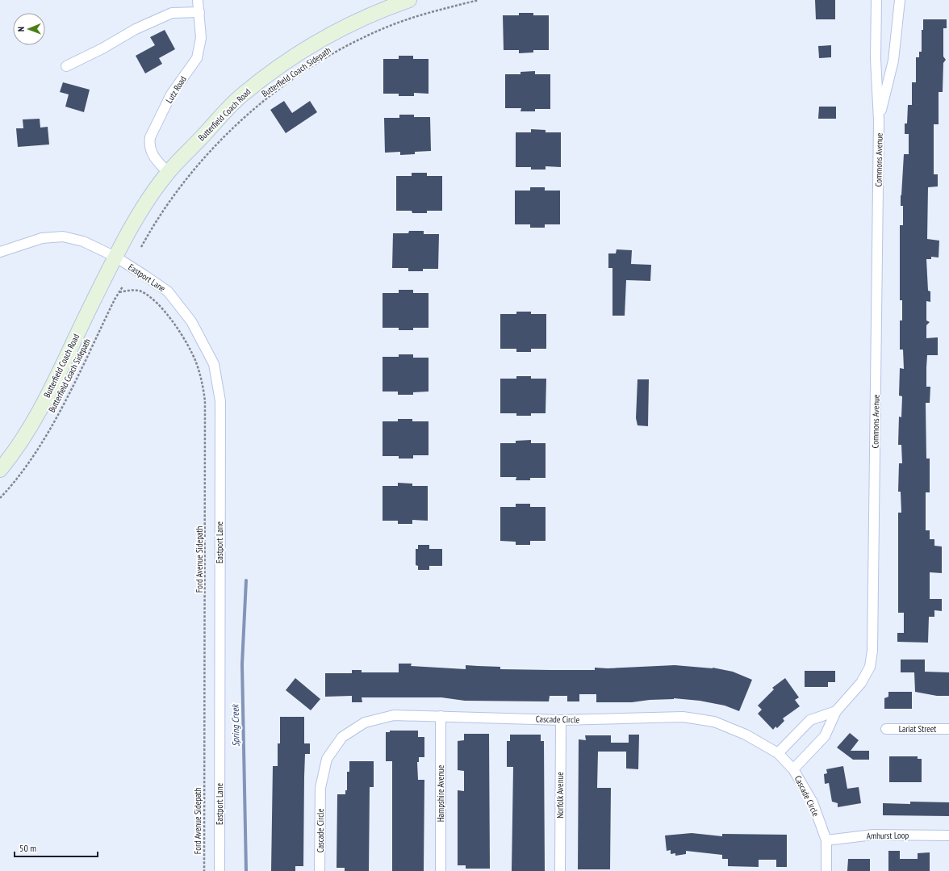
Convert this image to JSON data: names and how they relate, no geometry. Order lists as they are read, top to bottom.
{
  "streets": {
    "main road": ["Butterfield Coach Road"],
    "street": [
      "Lutz Road",
      "Commons Avenue",
      "Eastport Lane",
      "Cascade Circle",
      "Lariat Street",
      "Hampshire Avenue",
      "Norfolk Avenue",
      "Amhurst Loop"
    ],
    "path": ["Butterfield Coach Sidepath", "Ford Avenue Sidepath"]
  },
  "crossings": [
    ["Butterfield Coach Sidepath", "Ford Avenue Sidepath"],
    ["Lutz Road", "Butterfield Coach Road"],
    ["Butterfield Coach Road", "Eastport Lane"],
    ["Commons Avenue", "Cascade Circle"],
    ["Cascade Circle", "Hampshire Avenue"],
    ["Cascade Circle", "Norfolk Avenue"],
    ["Cascade Circle", "Amhurst Loop"]
  ],
  "water": ["Spring Creek"],
  "scale_bar": "50 m",
  "north": "left"
}
